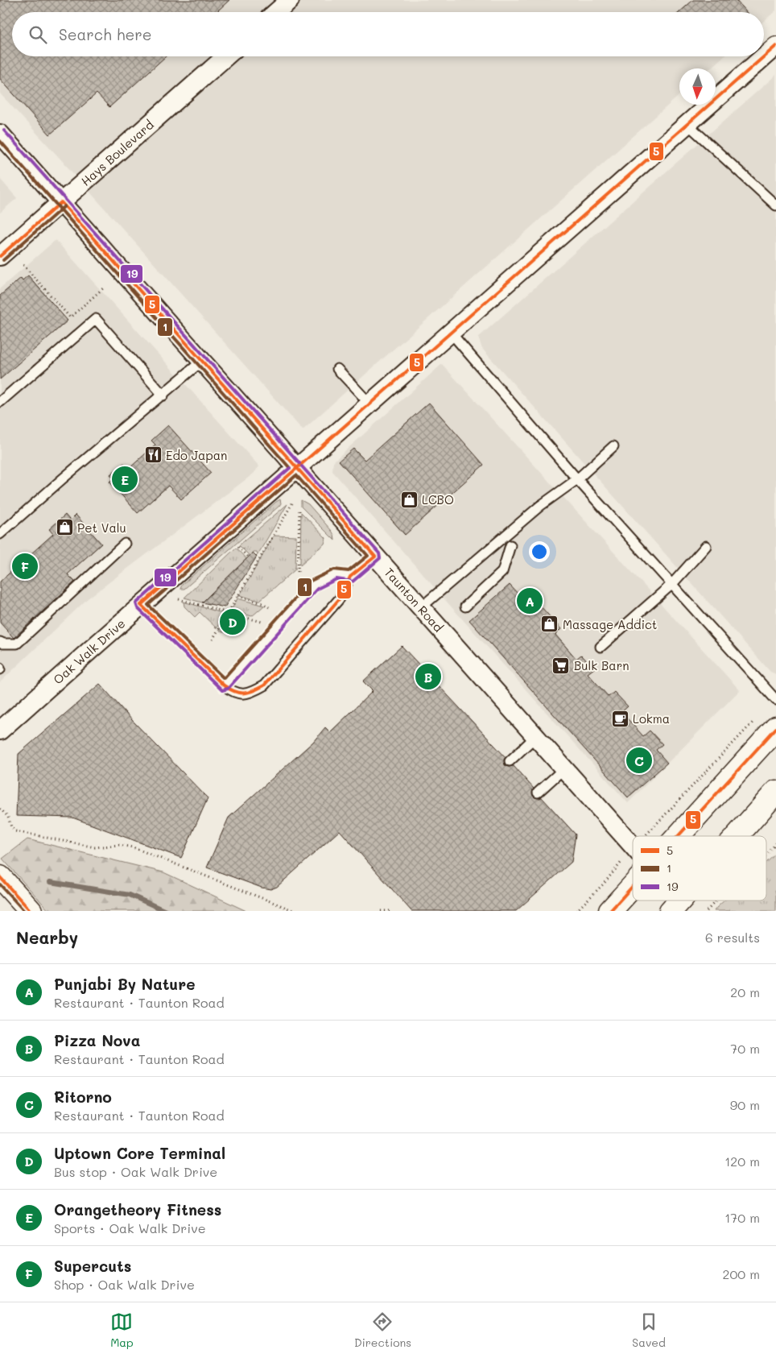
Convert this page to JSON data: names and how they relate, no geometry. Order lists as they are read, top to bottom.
{
  "streets": {
    "street": ["Hays Boulevard", "Taunton Road", "Oak Walk Drive"]
  },
  "crossings": [
    ["Hays Boulevard", "Taunton Road"],
    ["Taunton Road", "Oak Walk Drive"]
  ],
  "places": {
    "restaurant": ["Edo Japan"],
    "shop": ["LCBO", "Pet Valu", "Massage Addict"],
    "supermarket": ["Bulk Barn"],
    "cafe": ["Lokma"]
  },
  "lines": ["transit line 5", "transit line 19", "transit line 1"],
  "legend": ["5", "1", "19"],
  "north": "bottom",
  "page": {
    "search": "Search here",
    "pins": [
      "E",
      "F",
      "A",
      "D",
      "B",
      "C"
    ],
    "heading": ["Nearby", "6 results"],
    "list": [
      {
        "mark": "A",
        "name": "Punjabi By Nature",
        "note": "Restaurant · Taunton Road",
        "value": "20 m"
      },
      {
        "mark": "B",
        "name": "Pizza Nova",
        "note": "Restaurant · Taunton Road",
        "value": "70 m"
      },
      {
        "mark": "C",
        "name": "Ritorno",
        "note": "Restaurant · Taunton Road",
        "value": "90 m"
      },
      {
        "mark": "D",
        "name": "Uptown Core Terminal",
        "note": "Bus stop · Oak Walk Drive",
        "value": "120 m"
      },
      {
        "mark": "E",
        "name": "Orangetheory Fitness",
        "note": "Sports · Oak Walk Drive",
        "value": "170 m"
      },
      {
        "mark": "F",
        "name": "Supercuts",
        "note": "Shop · Oak Walk Drive",
        "value": "200 m"
      }
    ],
    "nav": ["Map", "Directions", "Saved"]
  }
}
